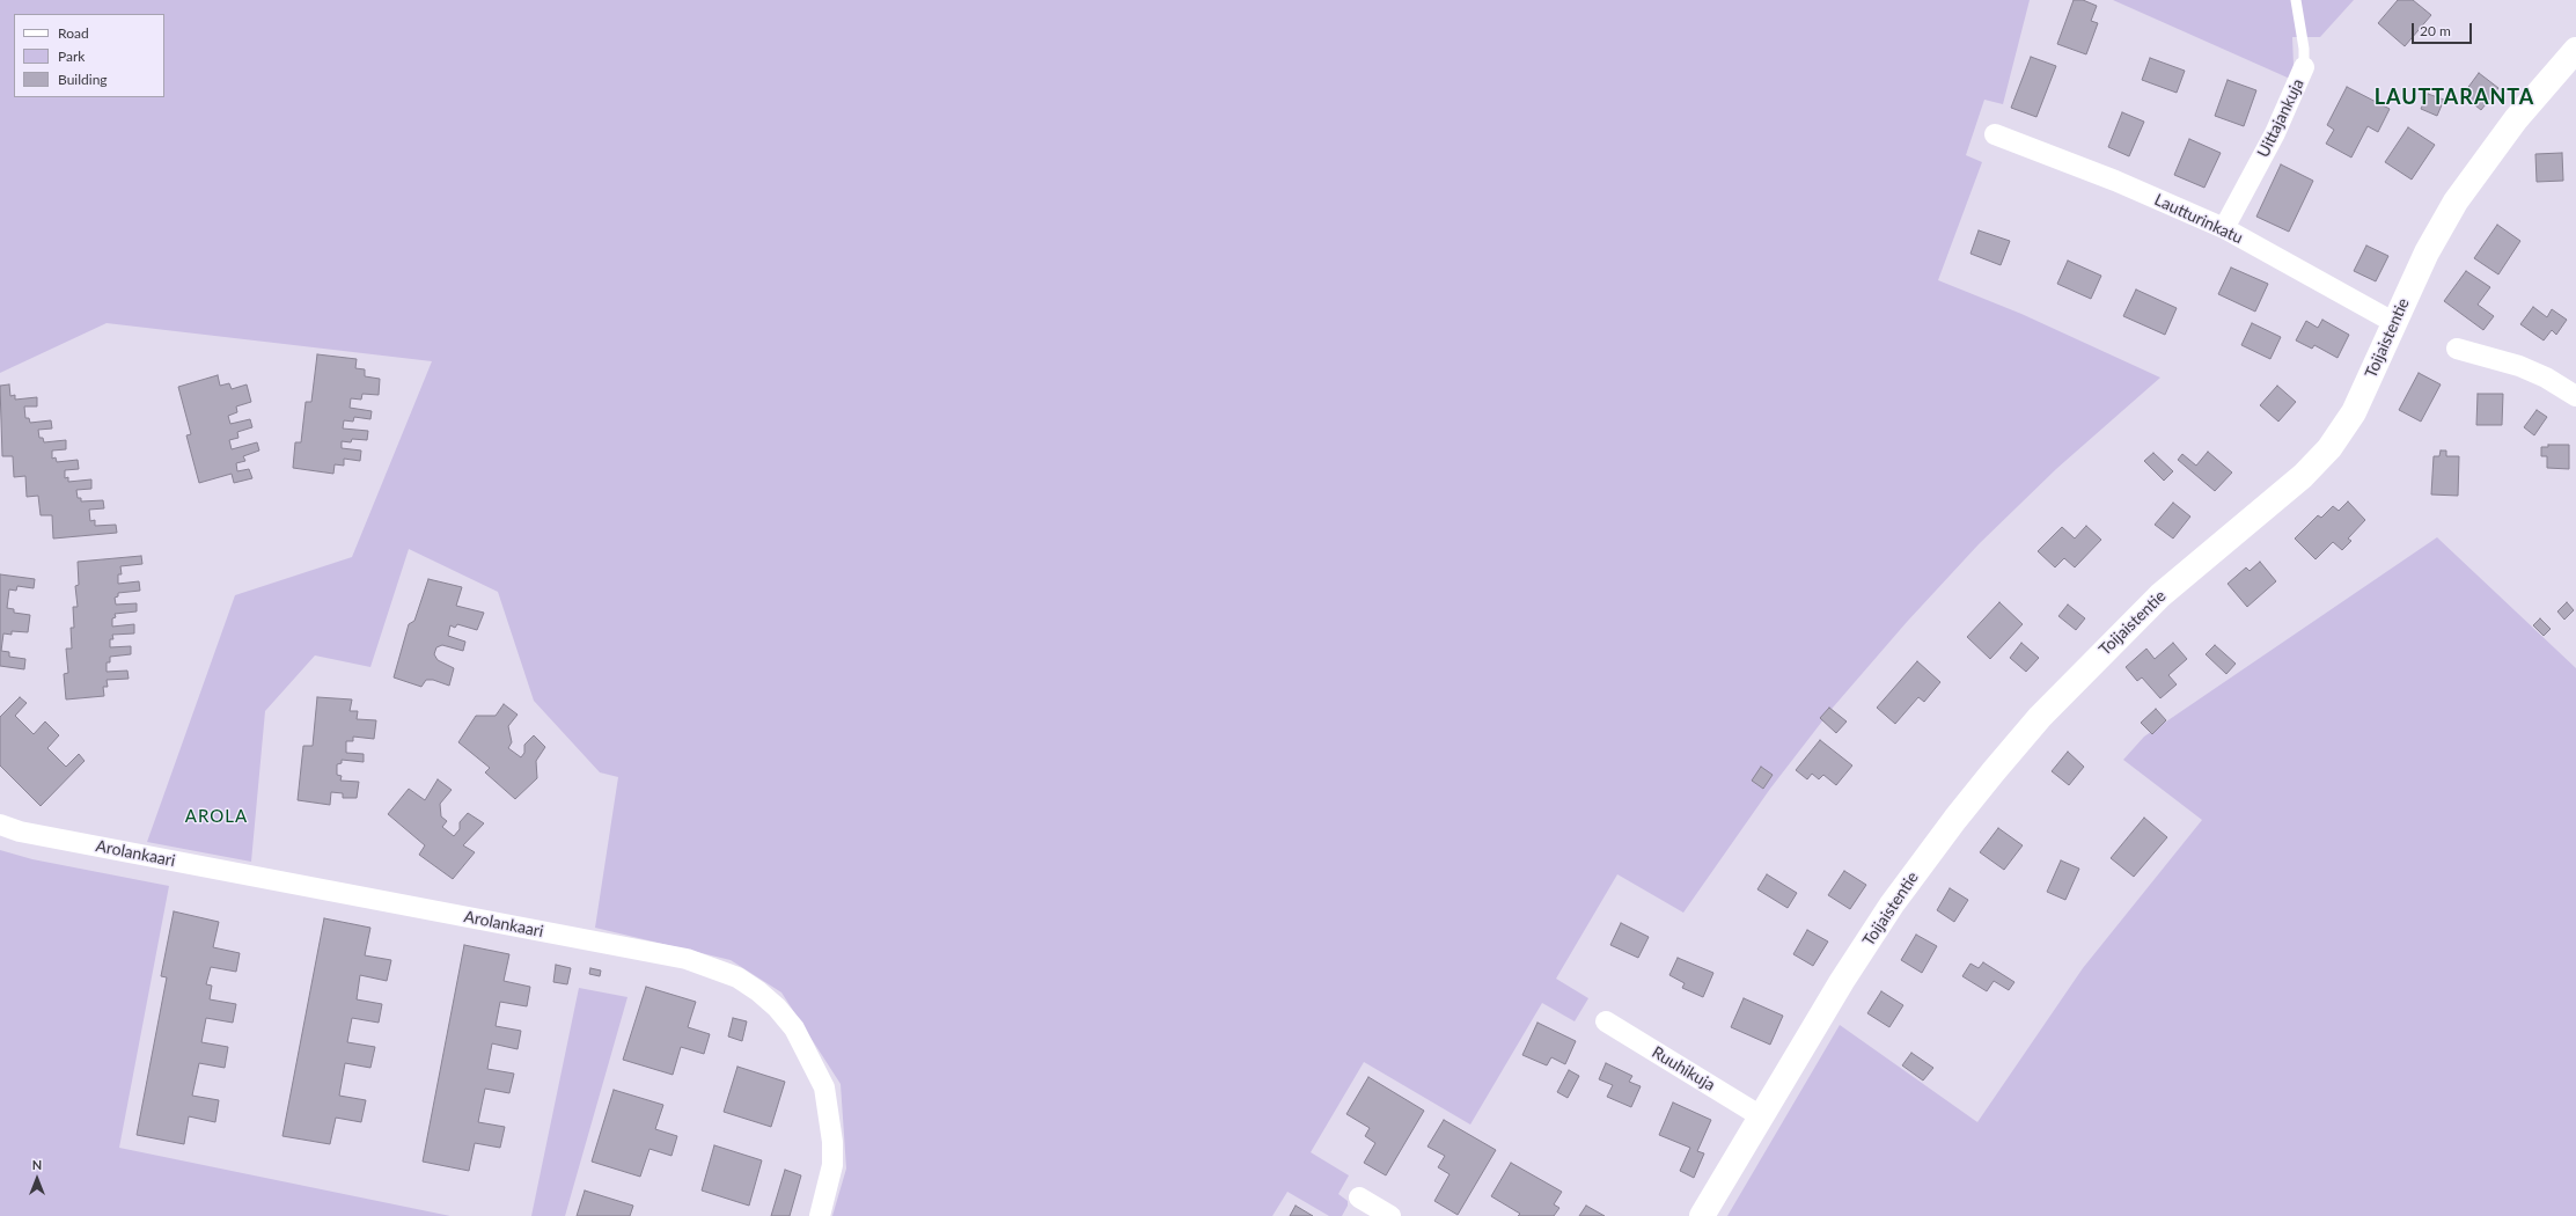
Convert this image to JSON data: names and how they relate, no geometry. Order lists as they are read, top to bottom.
{
  "streets": {
    "street": [
      "Uittajankuja",
      "Lautturinkatu",
      "Toijaistentie",
      "Arolankaari",
      "Ruuhikuja"
    ]
  },
  "crossings": [
    ["Uittajankuja", "Lautturinkatu"],
    ["Lautturinkatu", "Toijaistentie"],
    ["Toijaistentie", "Ruuhikuja"]
  ],
  "districts": ["LAUTTARANTA", "AROLA"],
  "legend": ["Road", "Park", "Building"],
  "scale_bar": "20 m",
  "north": "top"
}
